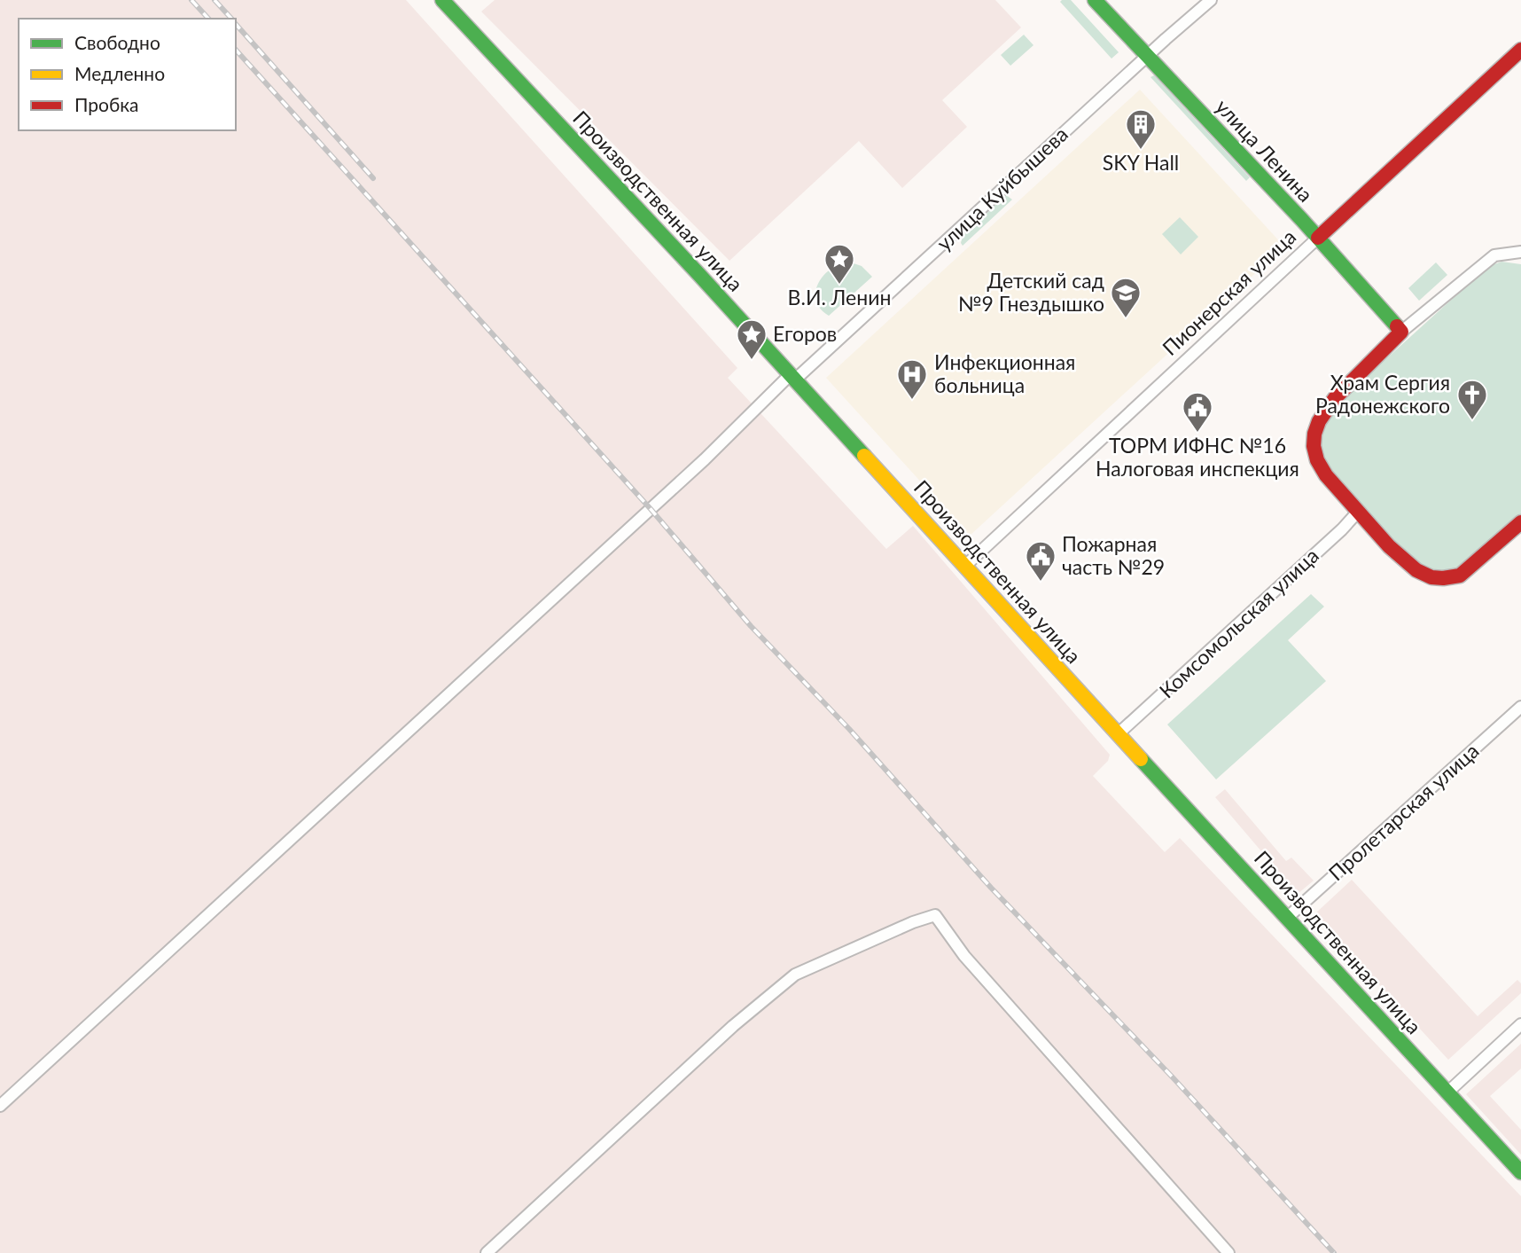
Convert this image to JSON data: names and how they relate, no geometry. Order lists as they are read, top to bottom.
{
  "streets": {
    "street": [
      "улица Ленина",
      "улица Куйбышева",
      "Производственная улица",
      "Пионерская улица",
      "Комсомольская улица",
      "Пролетарская улица"
    ]
  },
  "crossings": [
    ["улица Ленина", "улица Куйбышева"],
    ["улица Ленина", "Пионерская улица"],
    ["улица Куйбышева", "Производственная улица"],
    ["Производственная улица", "Пионерская улица"],
    ["Производственная улица", "Комсомольская улица"],
    ["Производственная улица", "Пролетарская улица"]
  ],
  "places": {
    "building": ["SKY Hall"],
    "place": ["В.И. Ленин", "Егоров"],
    "school or university": ["Детский сад №9 Гнездышко"],
    "hospital": ["Инфекционная больница"],
    "church": ["Храм Сергия Радонежского"],
    "public building": ["ТОРМ ИФНС №16 Налоговая инспекция", "Пожарная часть №29"]
  },
  "legend": ["Свободно", "Медленно", "Пробка"]
}
